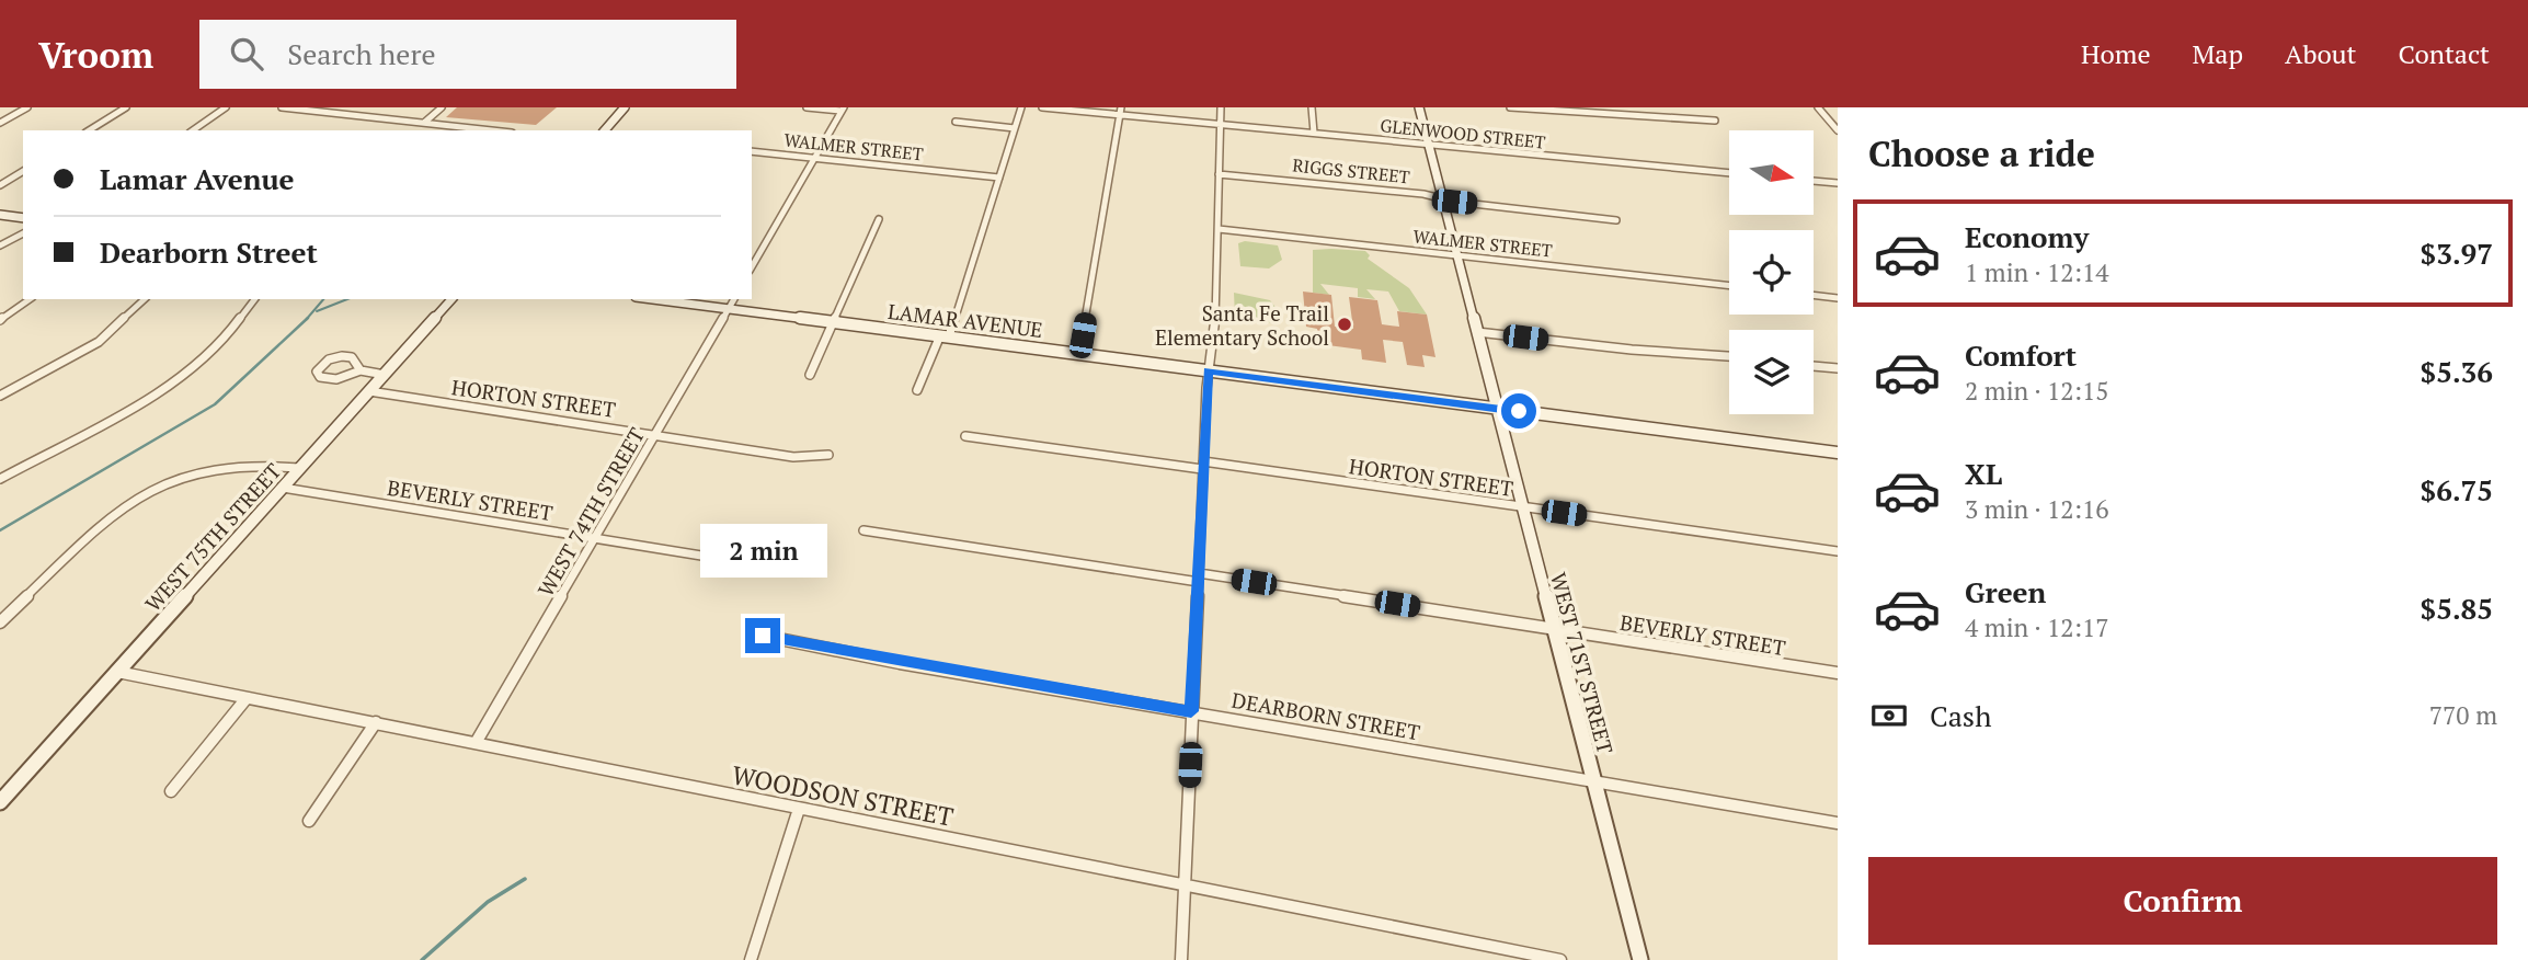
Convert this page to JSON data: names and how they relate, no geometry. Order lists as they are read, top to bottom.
{
  "streets": {
    "street": [
      "GLENWOOD STREET",
      "WALMER STREET",
      "RIGGS STREET",
      "LAMAR AVENUE",
      "HORTON STREET",
      "BEVERLY STREET",
      "WEST 74TH STREET",
      "WEST 75TH STREET",
      "WEST 71ST STREET",
      "DEARBORN STREET",
      "WOODSON STREET"
    ]
  },
  "crossings": [
    ["GLENWOOD STREET", "WEST 71ST STREET"],
    ["WALMER STREET", "WEST 71ST STREET"],
    ["RIGGS STREET", "WEST 71ST STREET"],
    ["LAMAR AVENUE", "WEST 74TH STREET"],
    ["LAMAR AVENUE", "WEST 71ST STREET"],
    ["HORTON STREET", "WEST 74TH STREET"],
    ["HORTON STREET", "WEST 75TH STREET"],
    ["HORTON STREET", "WEST 71ST STREET"],
    ["BEVERLY STREET", "WEST 74TH STREET"],
    ["BEVERLY STREET", "WEST 75TH STREET"],
    ["BEVERLY STREET", "WEST 71ST STREET"],
    ["WEST 74TH STREET", "WOODSON STREET"],
    ["WEST 75TH STREET", "WOODSON STREET"],
    ["WEST 71ST STREET", "DEARBORN STREET"]
  ],
  "places": ["Santa Fe Trail Elementary School"],
  "north": "right",
  "page": {
    "header": "Vroom",
    "search": "Search here",
    "nav": [
      "Home",
      "Map",
      "About",
      "Contact"
    ],
    "heading": "Choose a ride",
    "banner": ["Lamar Avenue", "Dearborn Street"],
    "list": [
      {
        "name": "Economy",
        "note": "1 min · 12:14",
        "value": "$3.97"
      },
      {
        "name": "Comfort",
        "note": "2 min · 12:15",
        "value": "$5.36"
      },
      {
        "name": "XL",
        "note": "3 min · 12:16",
        "value": "$6.75"
      },
      {
        "name": "Green",
        "note": "4 min · 12:17",
        "value": "$5.85"
      }
    ],
    "bubble": "2 min",
    "pay": ["Cash", "770 m"],
    "buttons": "Confirm"
  }
}
